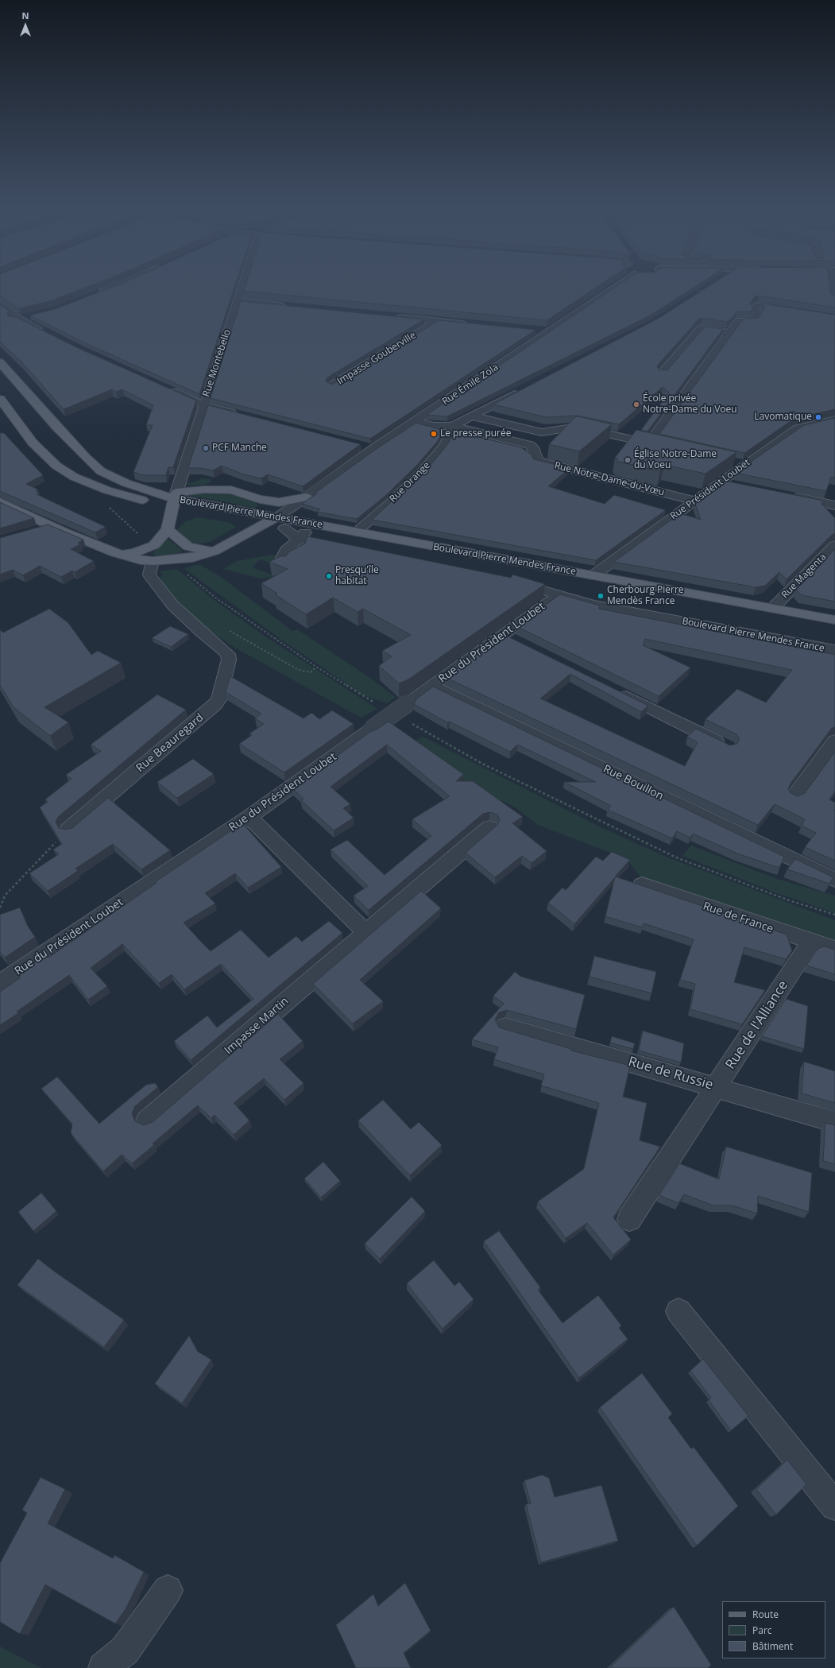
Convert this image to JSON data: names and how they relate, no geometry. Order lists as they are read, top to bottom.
{
  "streets": {
    "main road": ["Boulevard Pierre Mendes France"],
    "street": [
      "Impasse Gouberville",
      "Rue Montebello",
      "Rue Émile Zola",
      "Rue Notre-Dame-du-Vœu",
      "Rue Orange",
      "Rue Président Loubet",
      "Rue Magenta",
      "Rue du Président Loubet",
      "Rue Beauregard",
      "Rue Bouillon",
      "Rue de France",
      "Rue de l'Alliance",
      "Impasse Martin",
      "Rue de Russie"
    ]
  },
  "crossings": [
    ["Rue Montebello", "Boulevard Pierre Mendes France"],
    ["Rue Émile Zola", "Boulevard Pierre Mendes France"],
    ["Rue Notre-Dame-du-Vœu", "Rue Orange"],
    ["Rue Notre-Dame-du-Vœu", "Rue Président Loubet"],
    ["Rue Orange", "Boulevard Pierre Mendes France"],
    ["Rue Président Loubet", "Boulevard Pierre Mendes France"],
    ["Boulevard Pierre Mendes France", "Rue Magenta"],
    ["Boulevard Pierre Mendes France", "Rue du Président Loubet"],
    ["Rue du Président Loubet", "Rue Bouillon"],
    ["Rue de France", "Rue de l'Alliance"],
    ["Rue de l'Alliance", "Rue de Russie"]
  ],
  "places": [
    "École privée Notre-Dame du Voeu",
    "Lavomatique",
    "Le presse purée",
    "PCF Manche",
    "Église Notre-Dame du Voeu",
    "Presqu'île habitat",
    "Cherbourg Pierre Mendès France"
  ],
  "legend": ["Route", "Parc", "Bâtiment"],
  "north": "top"
}
